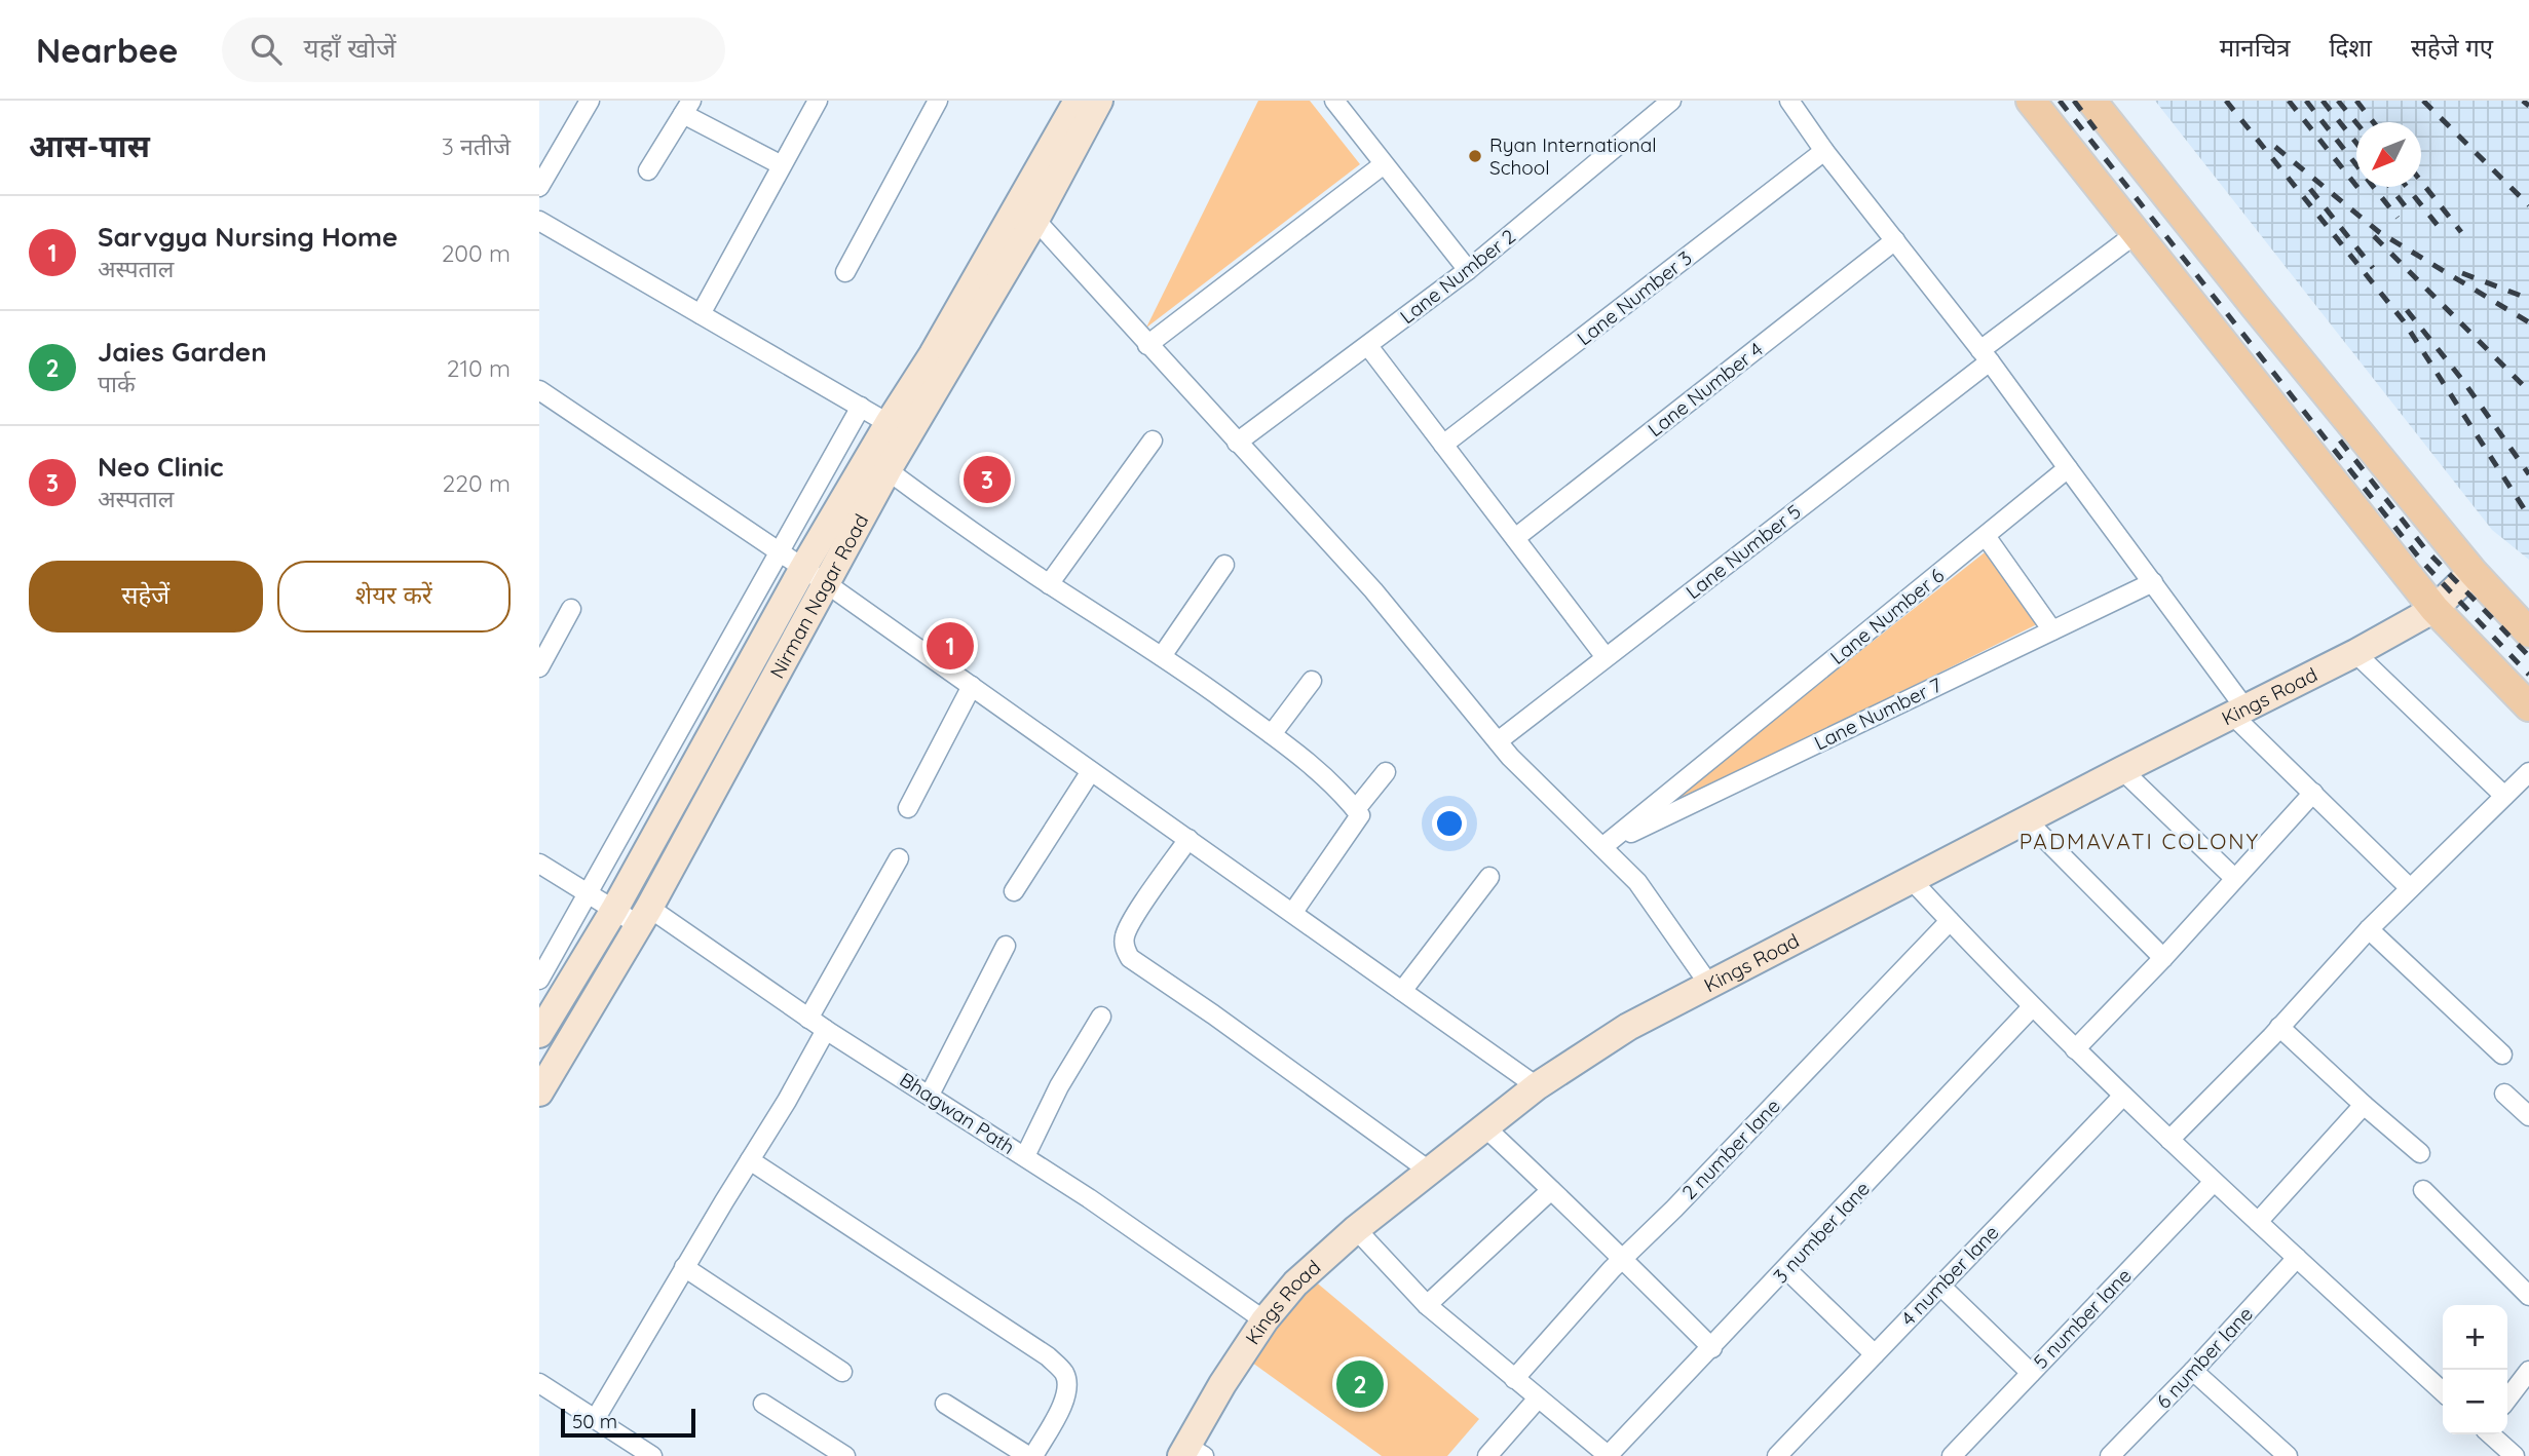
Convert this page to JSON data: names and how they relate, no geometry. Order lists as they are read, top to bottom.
{
  "streets": {
    "street": [
      "Lane Number 2",
      "Lane Number 3",
      "Lane Number 4",
      "Lane Number 5",
      "Nirman Nagar Road",
      "Lane Number 6",
      "Kings Road",
      "Lane Number 7",
      "Bhagwan Path",
      "2 number lane",
      "3 number lane",
      "4 number lane",
      "5 number lane",
      "6 number lane"
    ]
  },
  "crossings": [
    ["Nirman Nagar Road", "Bhagwan Path"],
    ["Lane Number 6", "Lane Number 7"],
    ["Kings Road", "Bhagwan Path"]
  ],
  "districts": ["PADMAVATI COLONY"],
  "places": ["Ryan International School"],
  "scale_bar": "50 m",
  "north": "bottom left",
  "page": {
    "header": "Nearbee",
    "search": "यहाँ खोजें",
    "nav": ["मानचित्र", "दिशा", "सहेजे गए"],
    "heading": ["आस-पास", "3 नतीजे"],
    "list": [
      {
        "mark": "1",
        "name": "Sarvgya Nursing Home",
        "note": "अस्पताल",
        "value": "200 m"
      },
      {
        "mark": "2",
        "name": "Jaies Garden",
        "note": "पार्क",
        "value": "210 m"
      },
      {
        "mark": "3",
        "name": "Neo Clinic",
        "note": "अस्पताल",
        "value": "220 m"
      }
    ],
    "pins": ["3", "1", "2"],
    "buttons": ["सहेजें", "शेयर करें"],
    "map_buttons": ["+", "−"],
    "scale": "50 m"
  }
}
